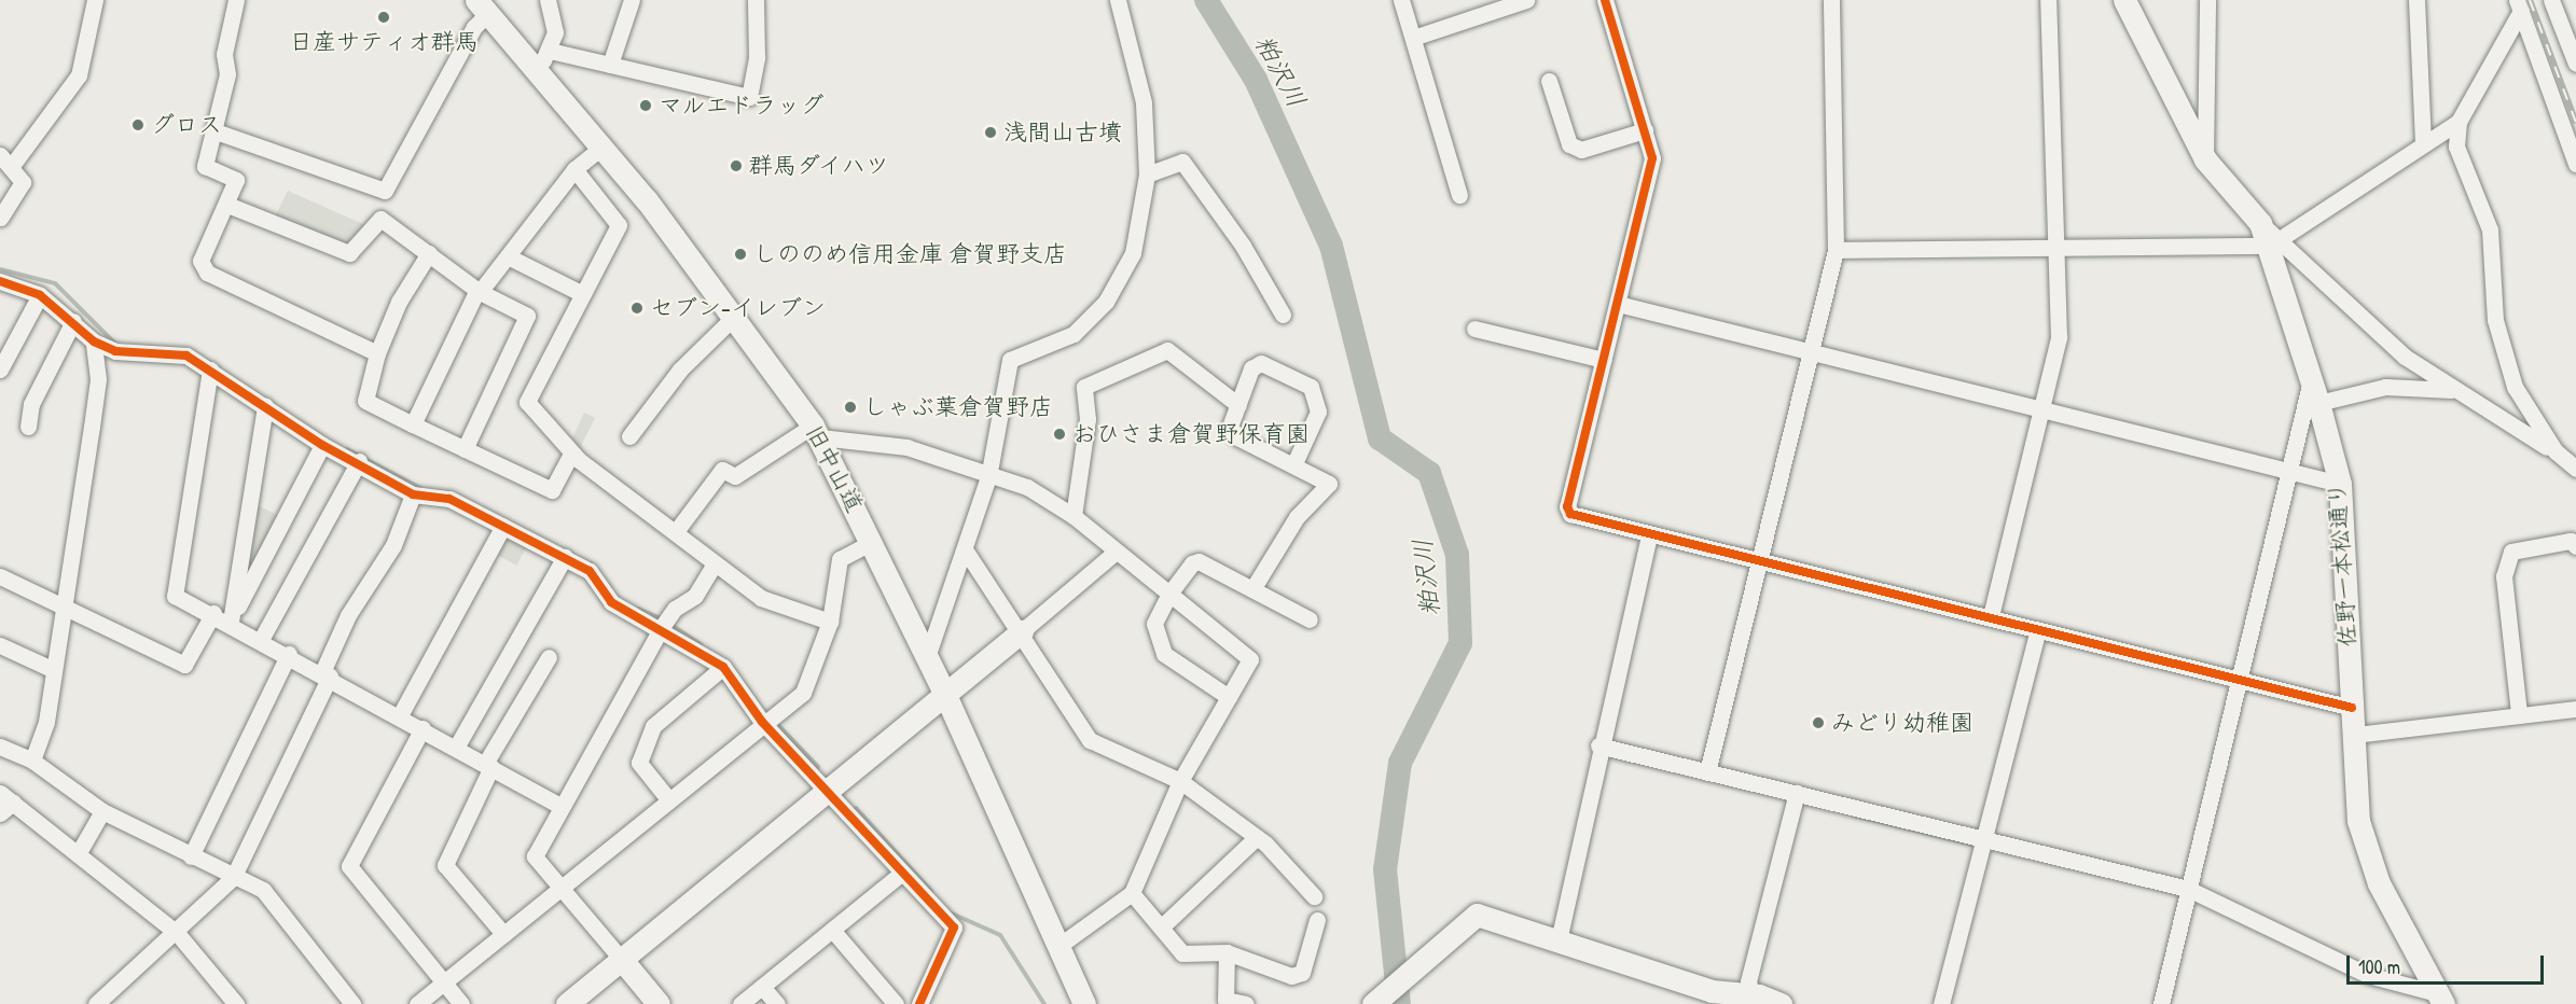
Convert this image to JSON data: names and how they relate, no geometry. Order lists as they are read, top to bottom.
{
  "streets": {
    "street": ["旧中山道", "佐野一本松通り"]
  },
  "water": ["粕沢川"],
  "places": [
    "日産サティオ群馬",
    "マルエドラッグ",
    "グロス",
    "浅間山古墳",
    "群馬ダイハツ",
    "しののめ信用金庫 倉賀野支店",
    "セブン-イレブン",
    "しゃぶ葉倉賀野店",
    "おひさま倉賀野保育園",
    "みどり幼稚園"
  ],
  "scale_bar": "100 m"
}
